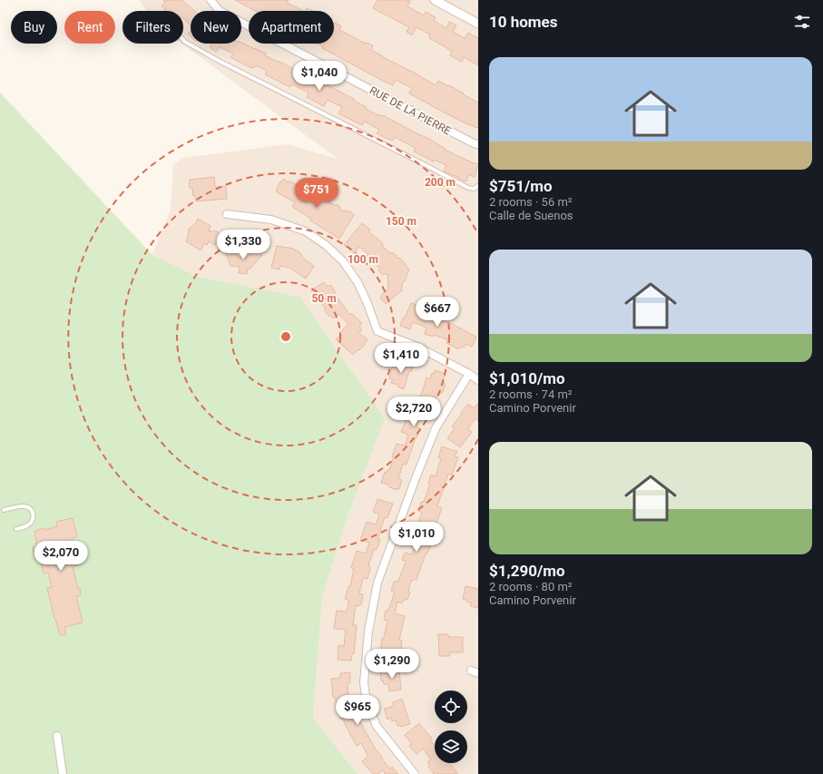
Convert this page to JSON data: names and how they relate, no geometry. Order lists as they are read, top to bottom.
{
  "streets": {
    "street": ["RUE DE LA PIERRE"]
  },
  "page": {
    "heading": "10 homes",
    "chip": [
      "Buy",
      "Rent",
      "Filters",
      "New",
      "Apartment"
    ],
    "list": [
      {
        "name": "$751/mo",
        "note": "2 rooms · 56 m² · Calle de Suenos"
      },
      {
        "name": "$1,010/mo",
        "note": "2 rooms · 74 m² · Camino Porvenir"
      },
      {
        "name": "$1,290/mo",
        "note": "2 rooms · 80 m² · Camino Porvenir"
      }
    ],
    "price": [
      "$1,040",
      "$751",
      "$1,330",
      "$667",
      "$1,410",
      "$2,720",
      "$1,010",
      "$2,070",
      "$1,290",
      "$965"
    ]
  },
  "rings": [
    "200 m",
    "150 m",
    "100 m",
    "50 m"
  ]
}
